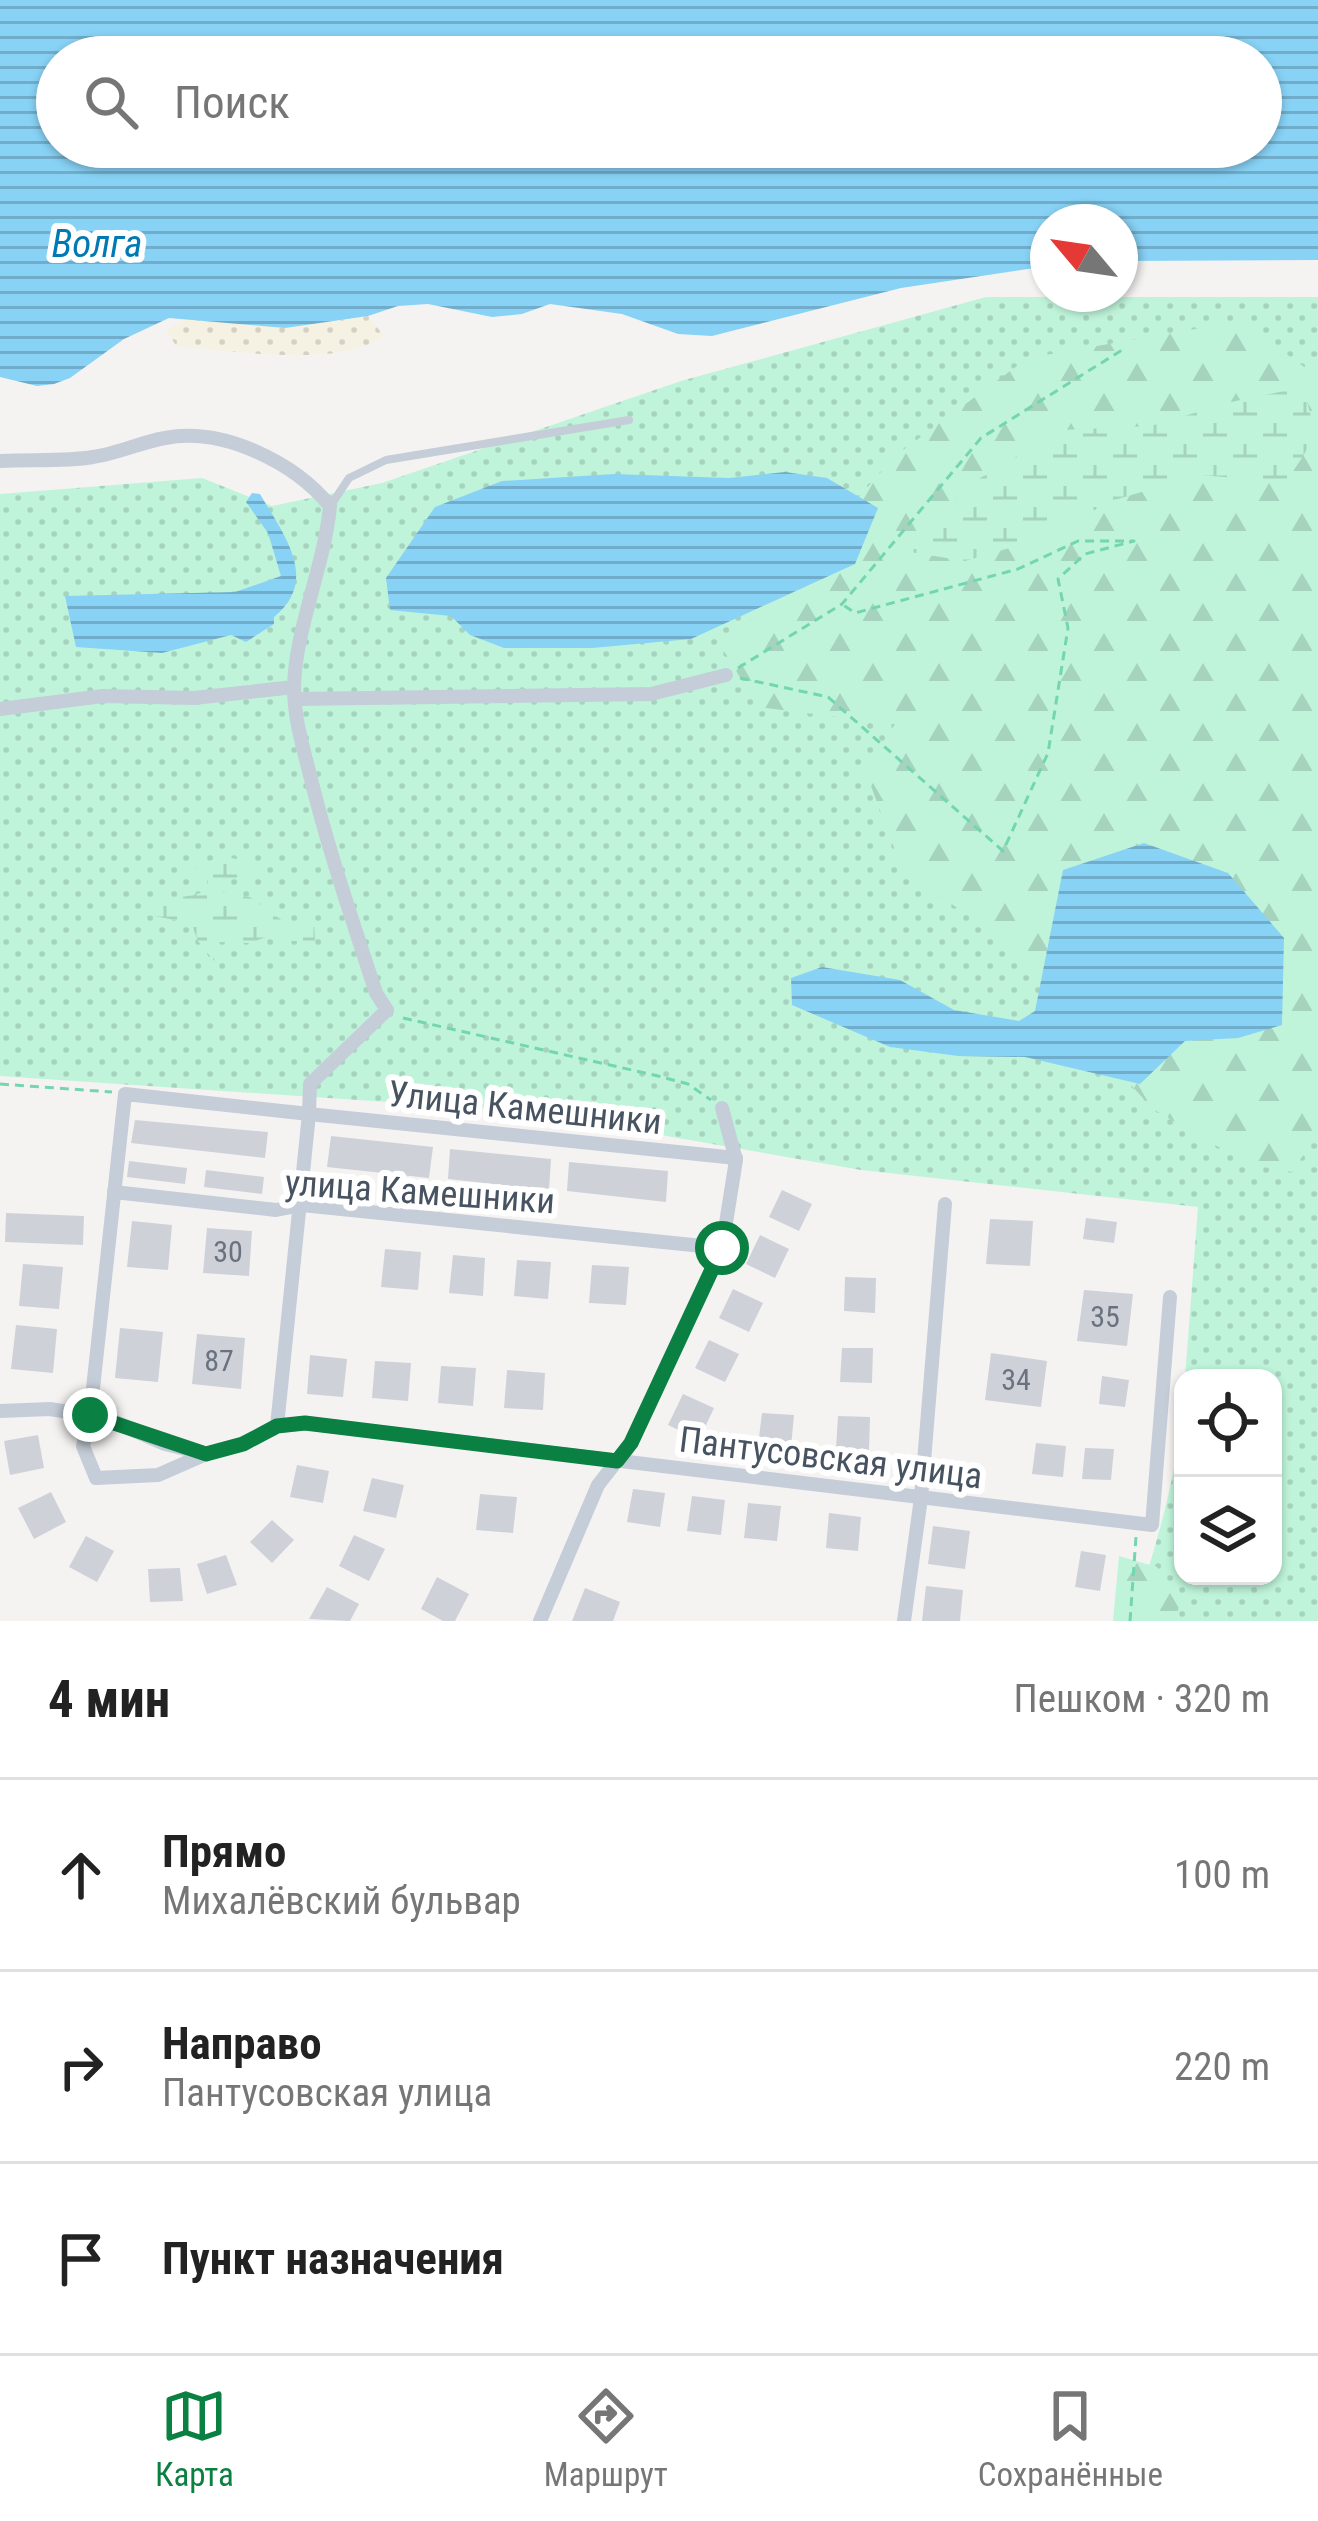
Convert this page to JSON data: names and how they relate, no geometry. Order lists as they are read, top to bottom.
{
  "streets": {
    "street": ["Улица Камешники", "улица Камешники", "Пантусовская улица"]
  },
  "water": ["Волга"],
  "house_numbers": [
    "30",
    "35",
    "87",
    "34"
  ],
  "north": "top left",
  "page": {
    "search": "Поиск",
    "heading": ["4 мин", "Пешком · 320 m"],
    "list": [
      ["Прямо", "Михалёвский бульвар", "100 m"],
      ["Направо", "Пантусовская улица", "220 m"],
      "Пункт назначения"
    ],
    "nav": ["Карта", "Маршрут", "Сохранённые"]
  }
}
